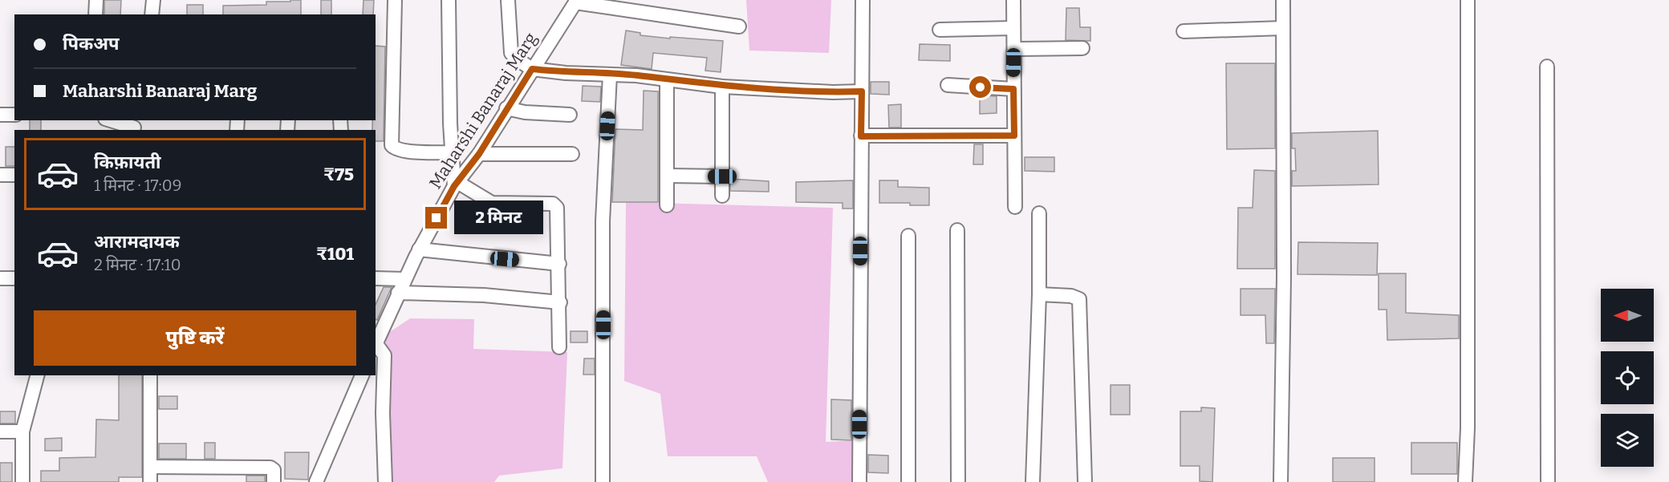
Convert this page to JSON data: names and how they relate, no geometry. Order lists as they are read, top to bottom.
{
  "streets": {
    "street": ["Maharshi Banaraj Marg"]
  },
  "north": "left",
  "page": {
    "banner": ["पिकअप", "Maharshi Banaraj Marg"],
    "list": [
      {
        "name": "किफ़ायती",
        "note": "1 मिनट · 17:09",
        "value": "₹75"
      },
      {
        "name": "आरामदायक",
        "note": "2 मिनट · 17:10",
        "value": "₹101"
      }
    ],
    "bubble": "2 मिनट",
    "buttons": "पुष्टि करें"
  }
}
